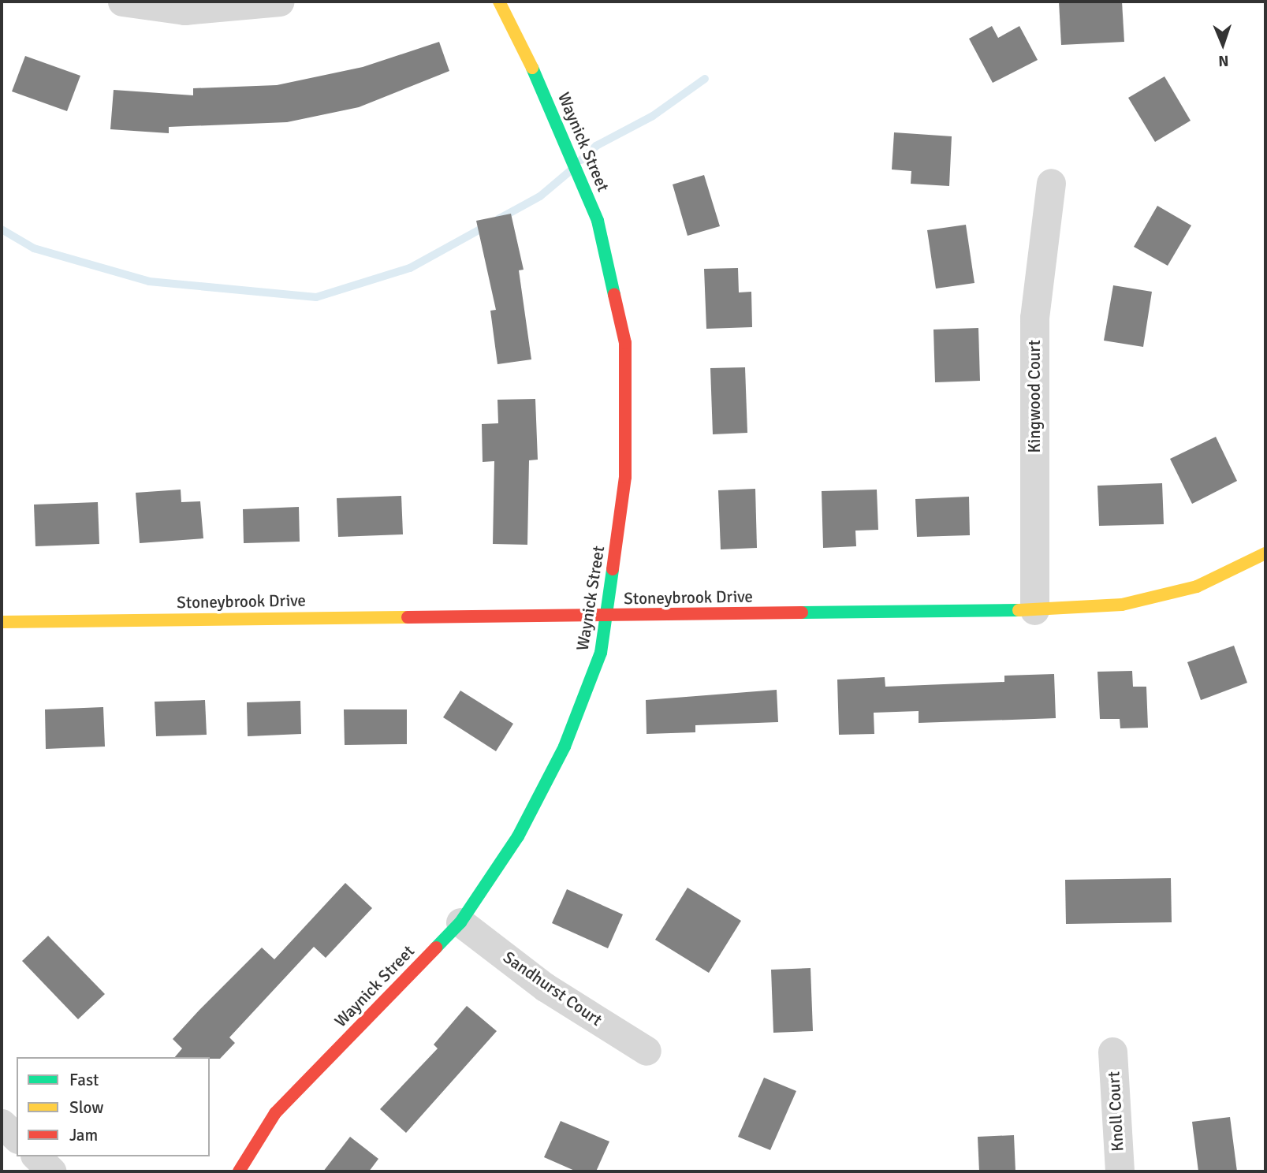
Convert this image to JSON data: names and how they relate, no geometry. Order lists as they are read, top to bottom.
{
  "streets": {
    "street": [
      "Waynick Street",
      "Kingwood Court",
      "Stoneybrook Drive",
      "Sandhurst Court",
      "Knoll Court"
    ]
  },
  "crossings": [
    ["Waynick Street", "Stoneybrook Drive"],
    ["Waynick Street", "Sandhurst Court"],
    ["Kingwood Court", "Stoneybrook Drive"]
  ],
  "legend": ["Fast", "Slow", "Jam"],
  "north": "bottom"
}
